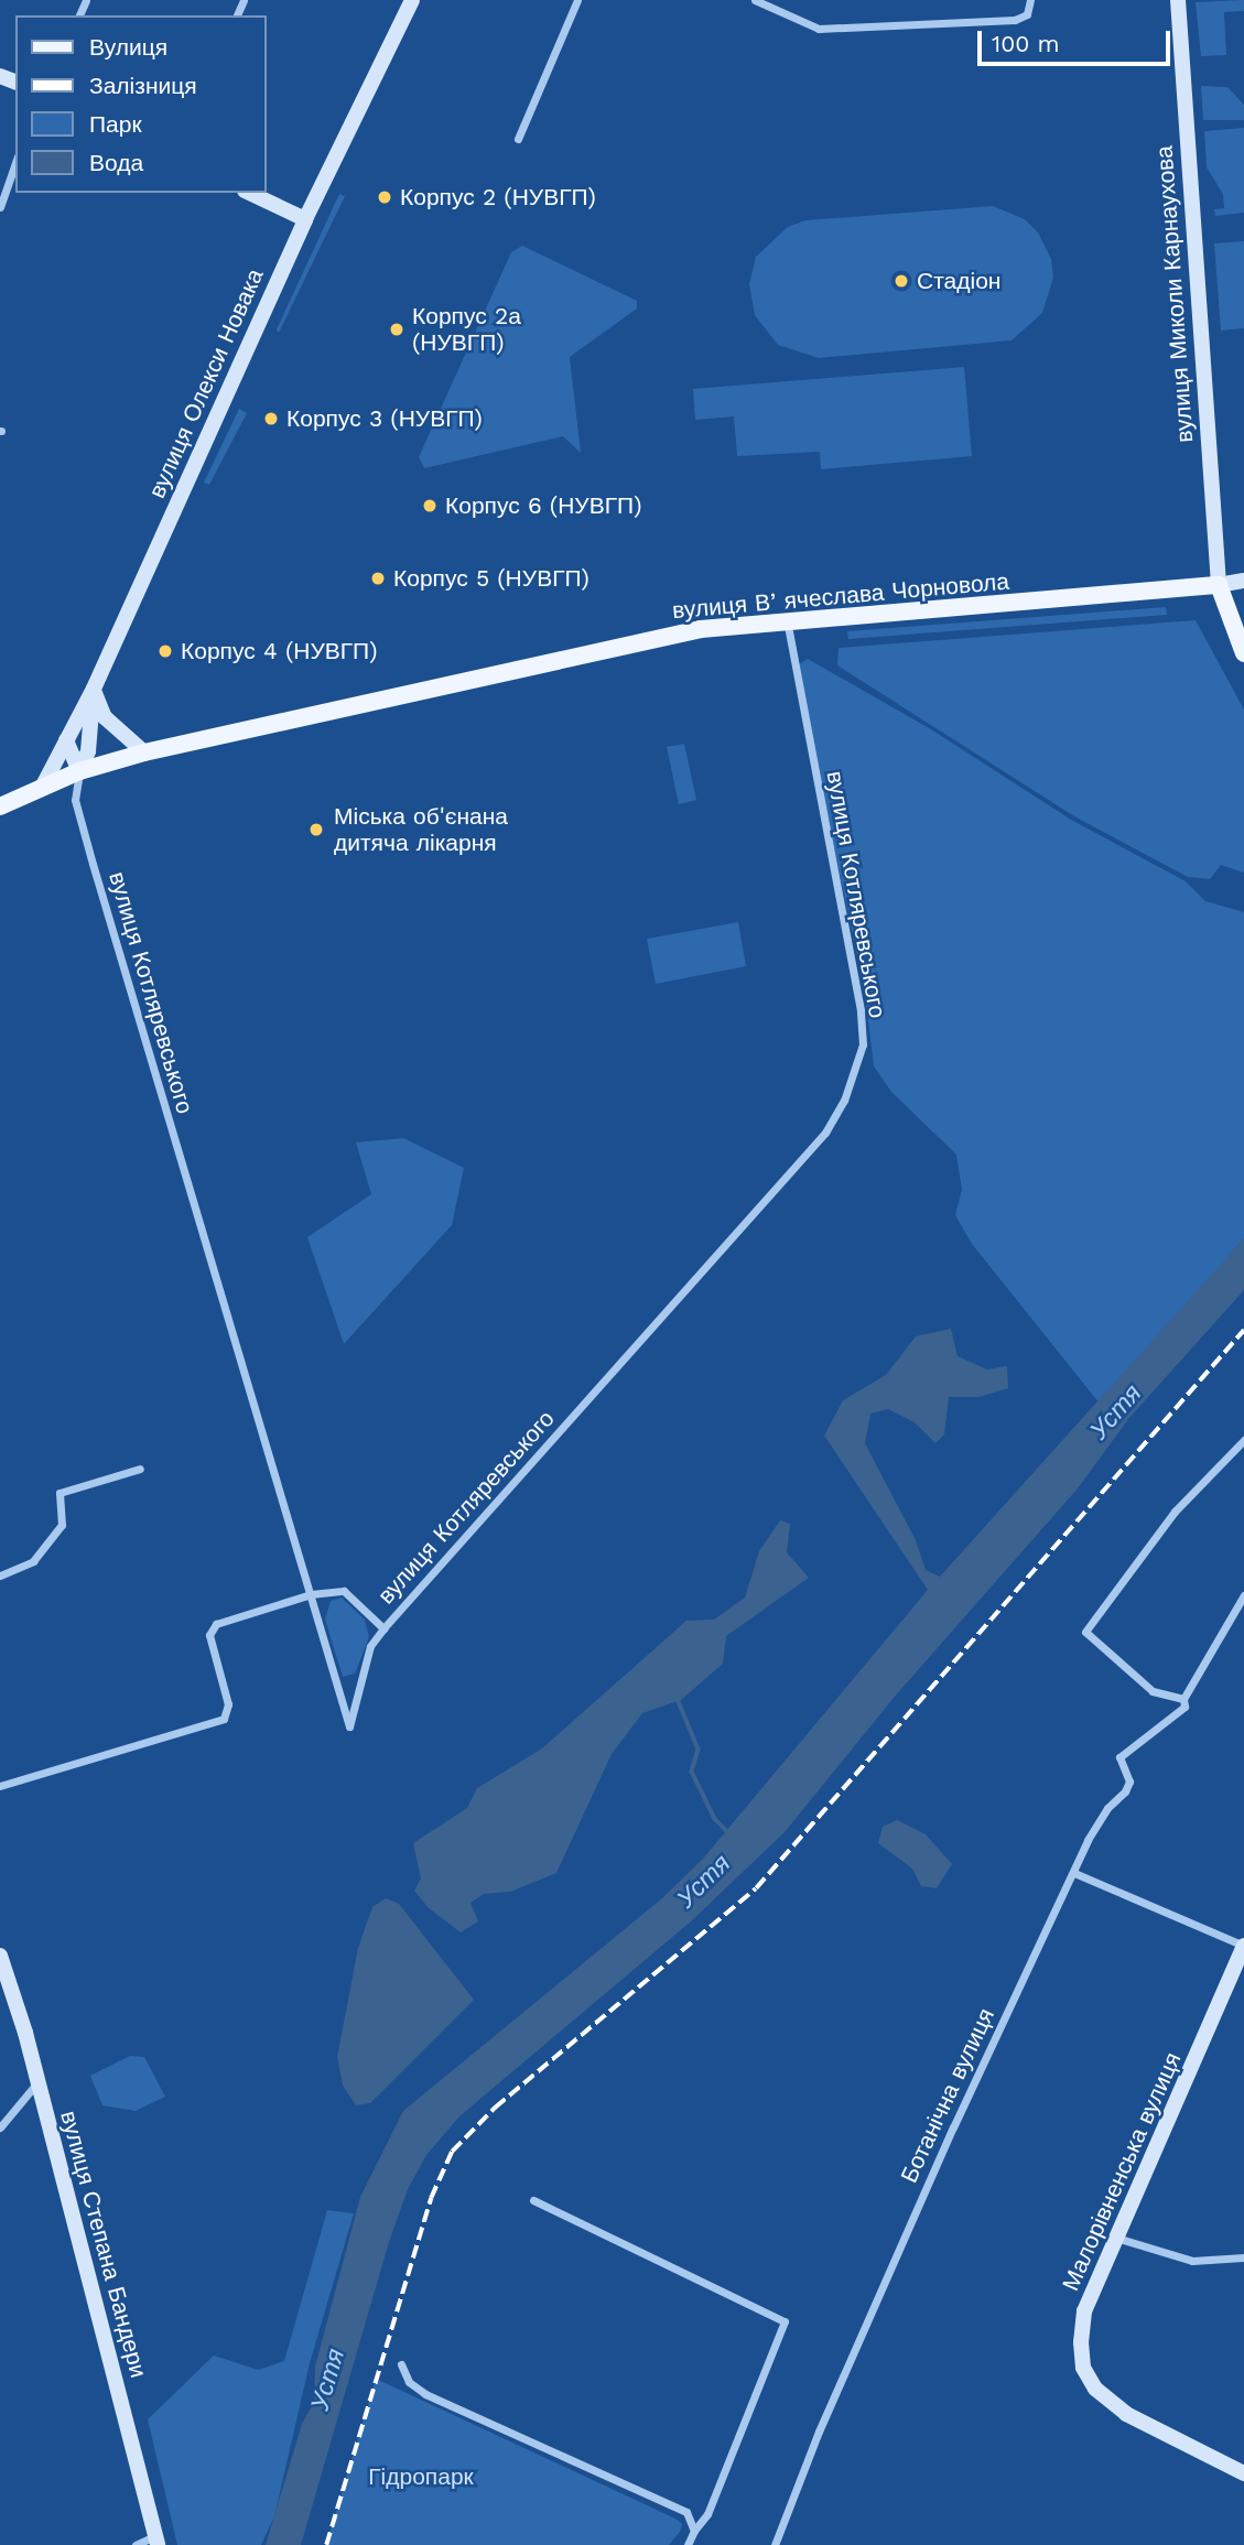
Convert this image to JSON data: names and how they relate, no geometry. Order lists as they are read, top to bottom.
{
  "streets": {
    "main road": [
      "вулиця Миколи Карнаухова",
      "вулиця Олекси Новака",
      "вулиця Вʼячеслава Чорновола",
      "Малорівненська вулиця",
      "вулиця Степана Бандери"
    ],
    "street": ["вулиця Котляревського", "Ботанічна вулиця"]
  },
  "crossings": [
    ["вулиця Миколи Карнаухова", "вулиця Вʼячеслава Чорновола"],
    ["вулиця Олекси Новака", "вулиця Вʼячеслава Чорновола"],
    ["вулиця Вʼячеслава Чорновола", "вулиця Котляревського"]
  ],
  "water": ["Устя"],
  "parks": ["Гідропарк"],
  "places": [
    "Корпус 2 (НУВГП)",
    "Стадіон",
    "Корпус 2а (НУВГП)",
    "Корпус 3 (НУВГП)",
    "Корпус 6 (НУВГП)",
    "Корпус 5 (НУВГП)",
    "Корпус 4 (НУВГП)",
    "Міська об'єнана дитяча лікарня"
  ],
  "legend": [
    "Вулиця",
    "Залізниця",
    "Парк",
    "Вода"
  ],
  "scale_bar": "100 m"
}
